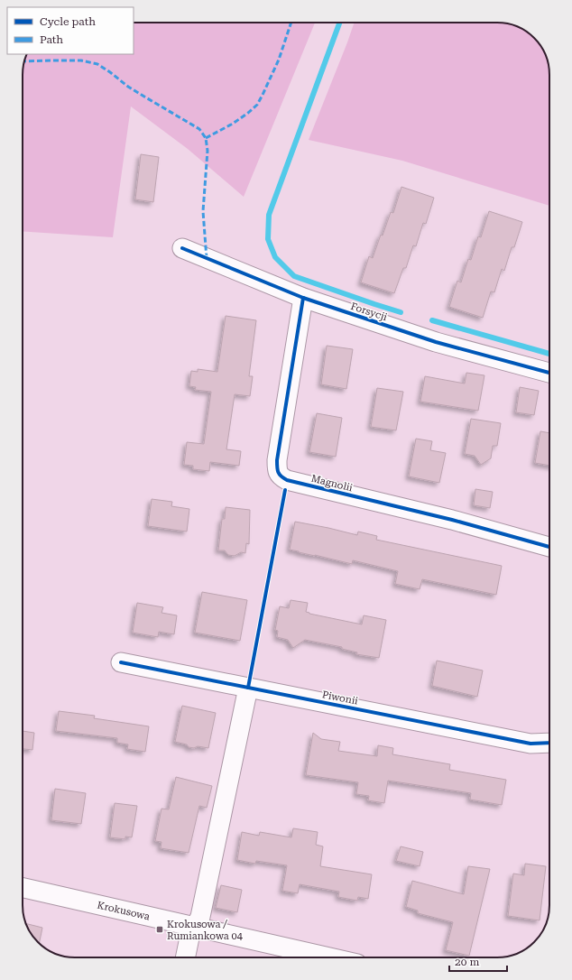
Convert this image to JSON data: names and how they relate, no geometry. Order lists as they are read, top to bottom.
{
  "streets": {
    "street": [
      "Forsycji",
      "Magnolii",
      "Piwonii",
      "Krokusowa"
    ]
  },
  "crossings": [
    ["Forsycji", "Magnolii"]
  ],
  "places": {
    "transit": ["Krokusowa / Rumiankowa 04"]
  },
  "legend": ["Cycle path", "Path"],
  "scale_bar": "20 m"
}
